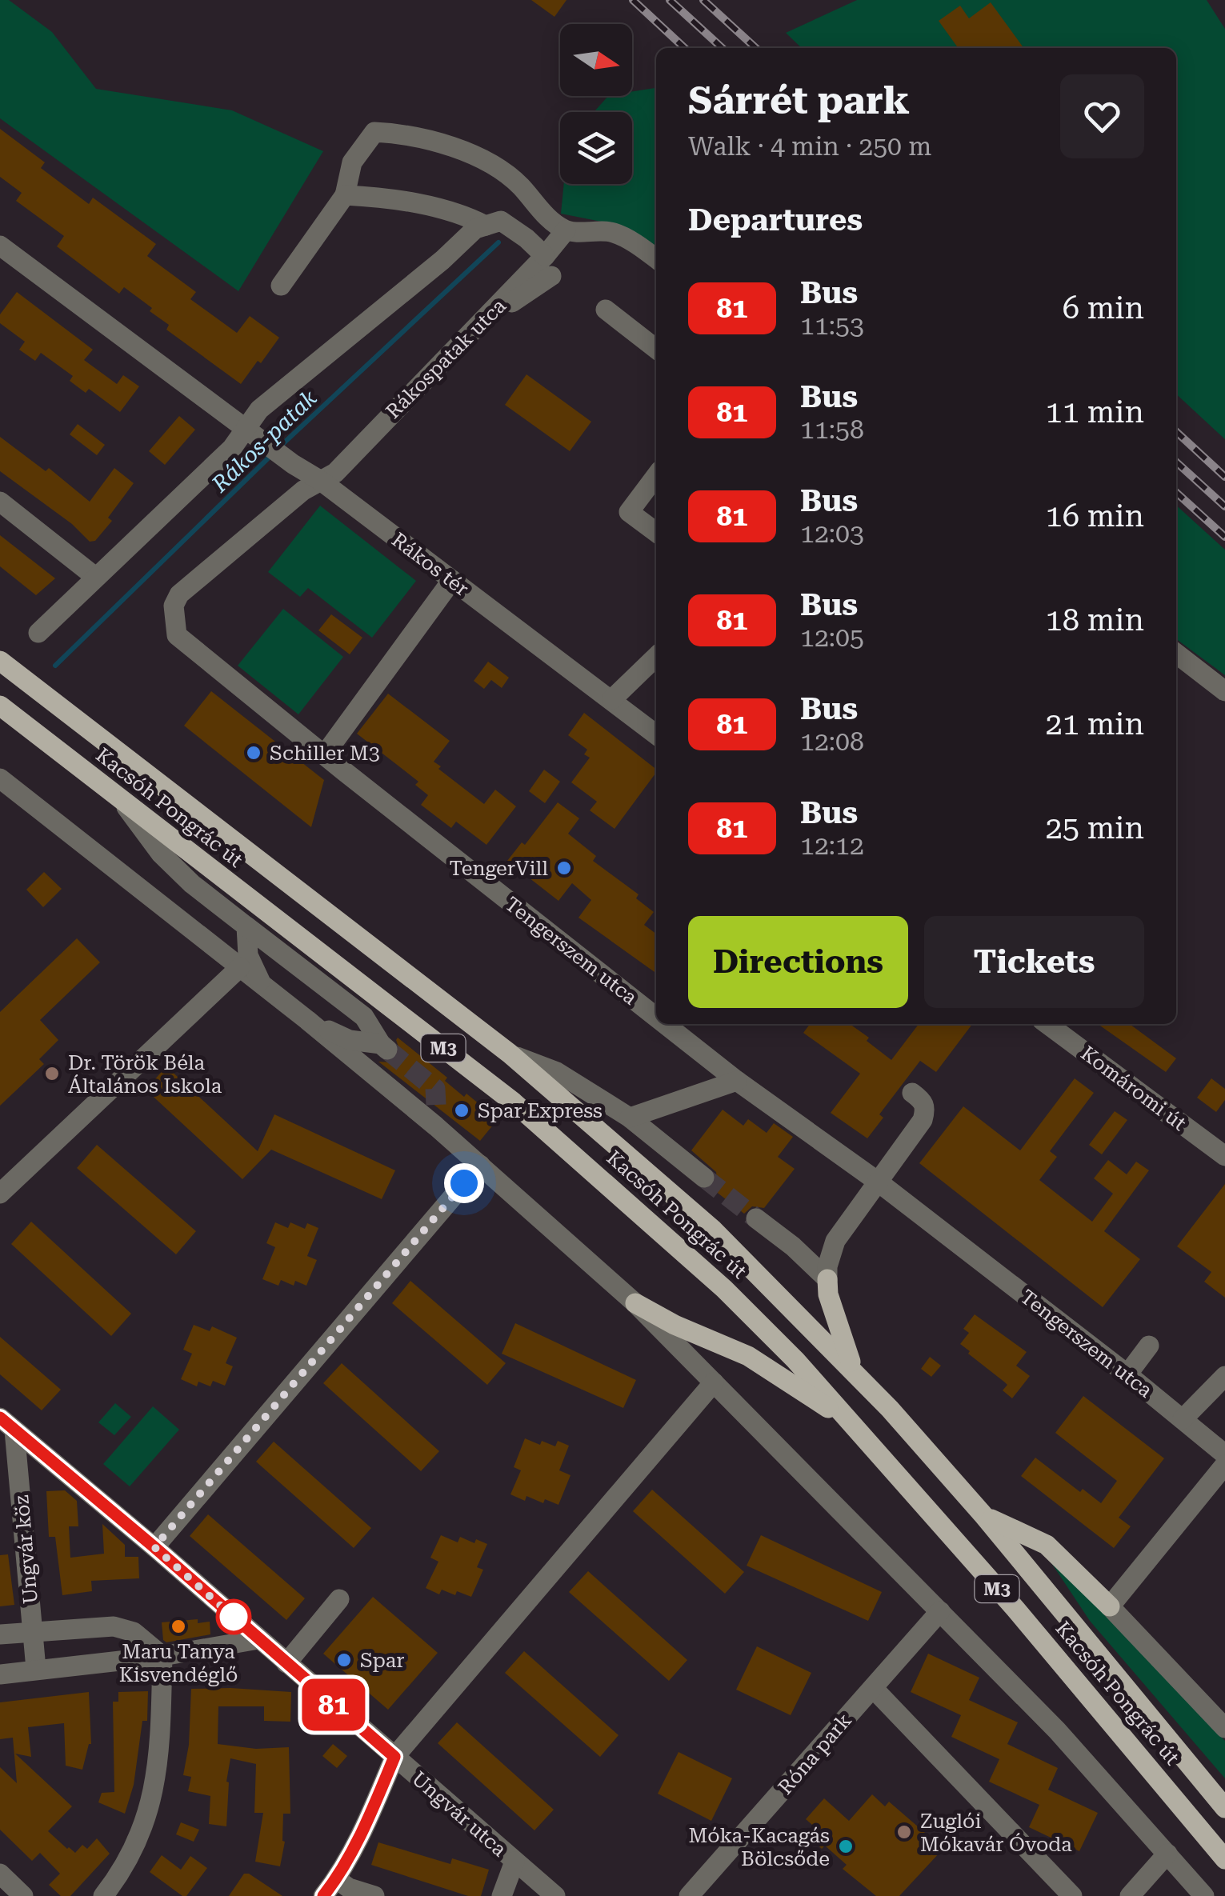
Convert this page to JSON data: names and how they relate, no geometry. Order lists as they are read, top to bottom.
{
  "streets": {
    "main road": ["Kacsóh Pongrác út", "M3"],
    "street": [
      "Rákospatak utca",
      "Rákos tér",
      "Tengerszem utca",
      "Komáromi út",
      "Ungvár köz",
      "Róna park",
      "Ungvár utca"
    ]
  },
  "crossings": [
    ["Rákospatak utca", "Rákos tér"],
    ["Rákospatak utca", "Tengerszem utca"],
    ["Rákos tér", "Tengerszem utca"],
    ["Ungvár köz", "Ungvár utca"]
  ],
  "water": ["Rákos-patak"],
  "places": [
    "Schiller M3",
    "TengerVill",
    "Dr. Török Béla Általános Iskola",
    "Spar Express",
    "Maru Tanya Kisvendéglő",
    "Spar",
    "Zuglói Mókavár Óvoda",
    "Móka-Kacagás Bölcsőde"
  ],
  "lines": ["bus line 81"],
  "north": "right",
  "page": {
    "on_map": "81",
    "heading": [
      ["Sárrét park", "Walk · 4 min · 250 m"],
      "Departures"
    ],
    "list": [
      {
        "mark": "81",
        "name": "Bus",
        "note": "11:53",
        "value": "6 min"
      },
      {
        "mark": "81",
        "name": "Bus",
        "note": "11:58",
        "value": "11 min"
      },
      {
        "mark": "81",
        "name": "Bus",
        "note": "12:03",
        "value": "16 min"
      },
      {
        "mark": "81",
        "name": "Bus",
        "note": "12:05",
        "value": "18 min"
      },
      {
        "mark": "81",
        "name": "Bus",
        "note": "12:08",
        "value": "21 min"
      },
      {
        "mark": "81",
        "name": "Bus",
        "note": "12:12",
        "value": "25 min"
      }
    ],
    "buttons": ["Directions", "Tickets"]
  }
}
